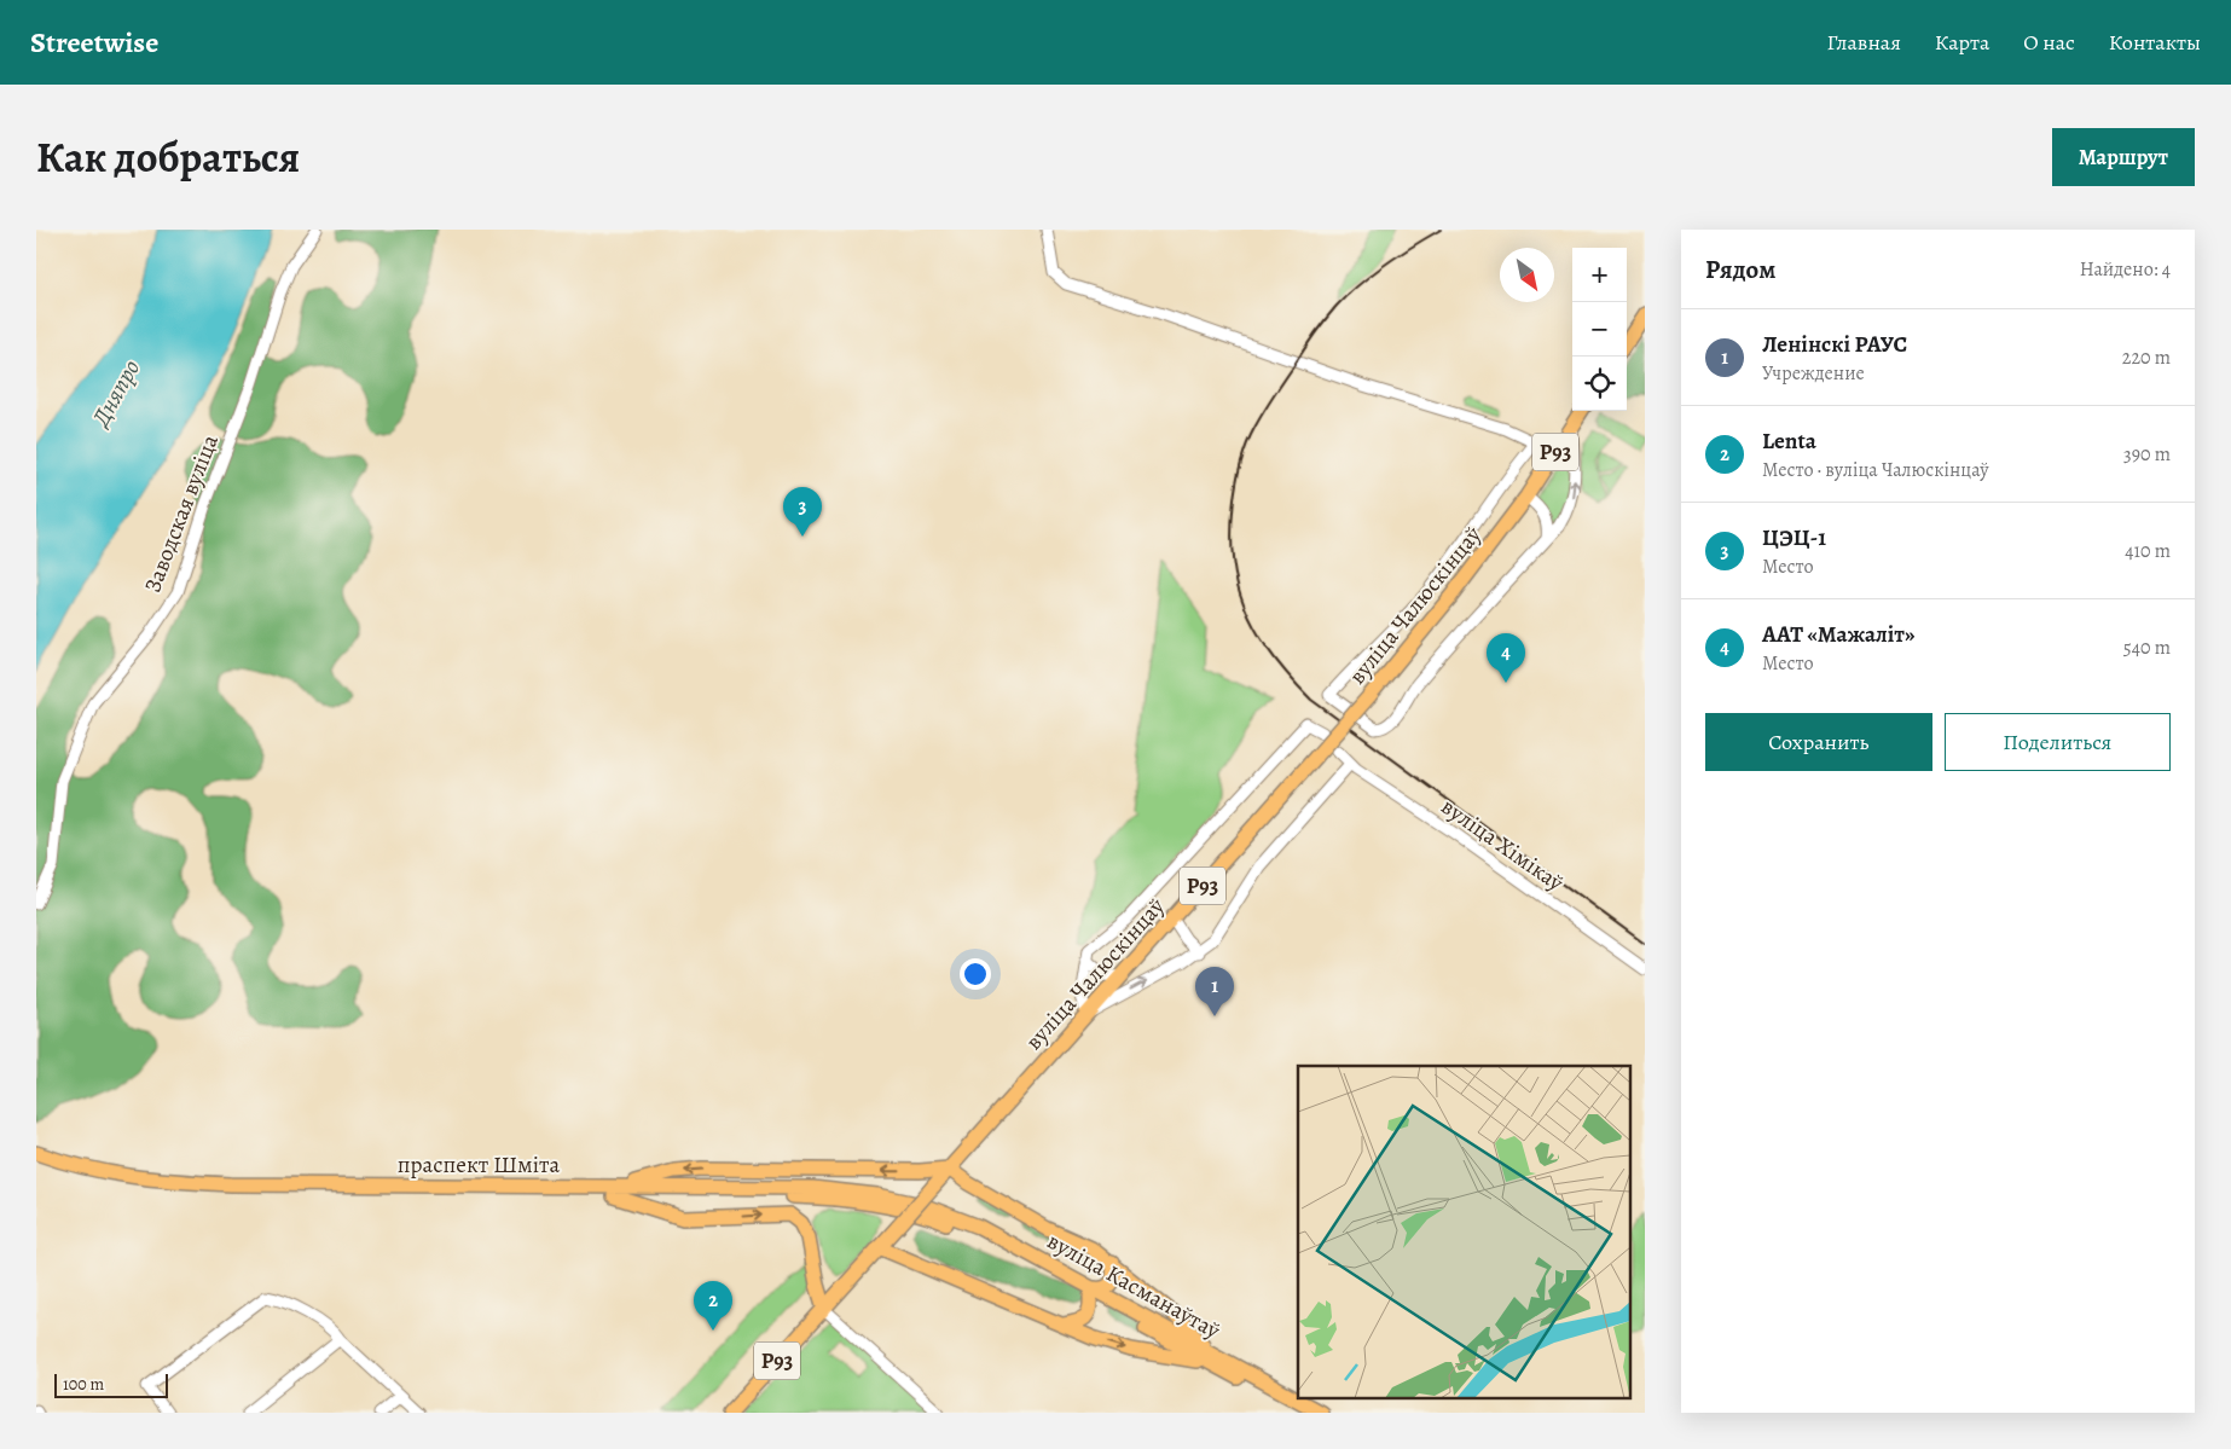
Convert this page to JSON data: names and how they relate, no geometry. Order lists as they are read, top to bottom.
{
  "streets": {
    "main road": [
      "Р93",
      "вуліца Чалюскінцаў",
      "праспект Шміта",
      "вуліца Касманаўтаў"
    ],
    "street": ["Заводская вуліца", "вуліца Хімікаў"]
  },
  "crossings": [
    ["праспект Шміта", "вуліца Касманаўтаў"]
  ],
  "water": ["Дняпро"],
  "scale_bar": "100 m",
  "north": "bottom right",
  "page": {
    "header": "Streetwise",
    "nav": [
      "Главная",
      "Карта",
      "О нас",
      "Контакты"
    ],
    "title": "Как добраться",
    "buttons": [
      "Маршрут",
      ["Сохранить", "Поделиться"]
    ],
    "heading": ["Рядом", "Найдено: 4"],
    "map_buttons": ["+", "−"],
    "list": [
      {
        "mark": "1",
        "name": "Ленінскі РАУС",
        "note": "Учреждение",
        "value": "220 m"
      },
      {
        "mark": "2",
        "name": "Lenta",
        "note": "Место · вуліца Чалюскінцаў",
        "value": "390 m"
      },
      {
        "mark": "3",
        "name": "ЦЭЦ-1",
        "note": "Место",
        "value": "410 m"
      },
      {
        "mark": "4",
        "name": "ААТ «Мажаліт»",
        "note": "Место",
        "value": "540 m"
      }
    ],
    "pins": [
      "3",
      "4",
      "1",
      "2"
    ],
    "scale": "100 m"
  }
}
